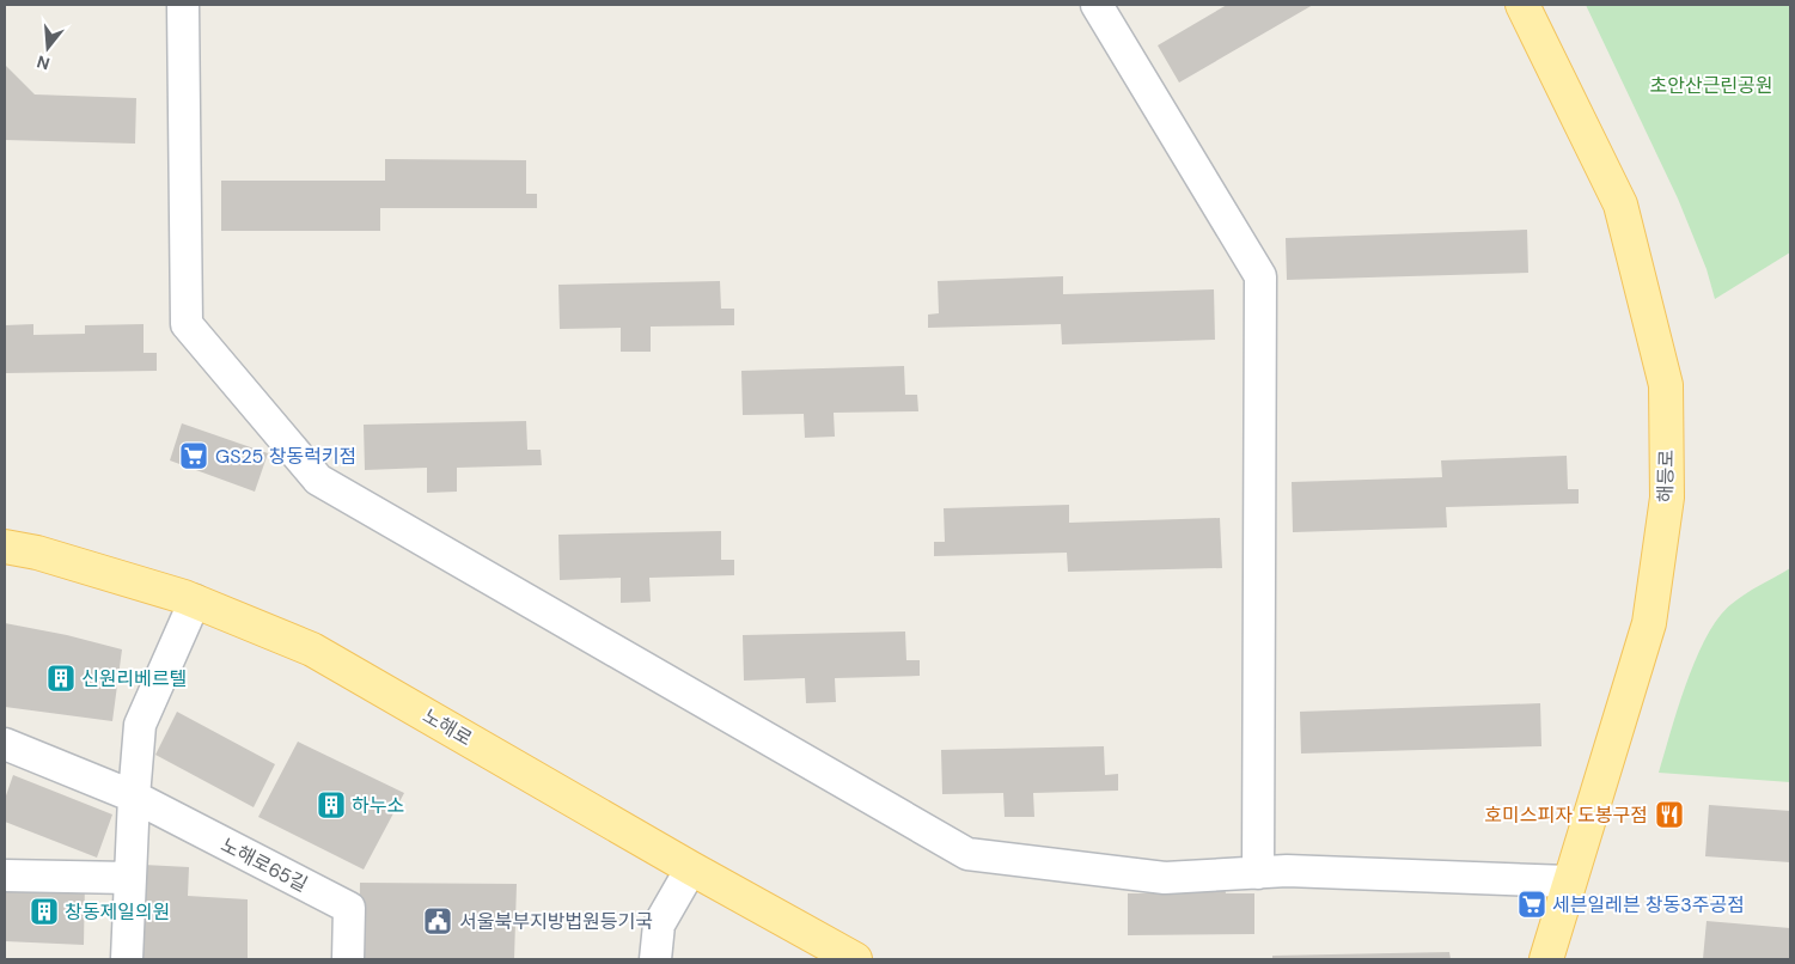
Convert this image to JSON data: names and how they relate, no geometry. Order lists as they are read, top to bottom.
{
  "streets": {
    "main road": ["해등로", "노해로"],
    "street": ["노해로65길"]
  },
  "parks": ["초안산근린공원"],
  "places": {
    "supermarket": ["GS25 창동럭키점", "세븐일레븐 창동3주공점"],
    "building": ["신원리베르텔", "하누소", "창동제일의원"],
    "restaurant": ["호미스피자 도봉구점"],
    "public building": ["서울북부지방법원등기국"]
  },
  "north": "bottom"
}
